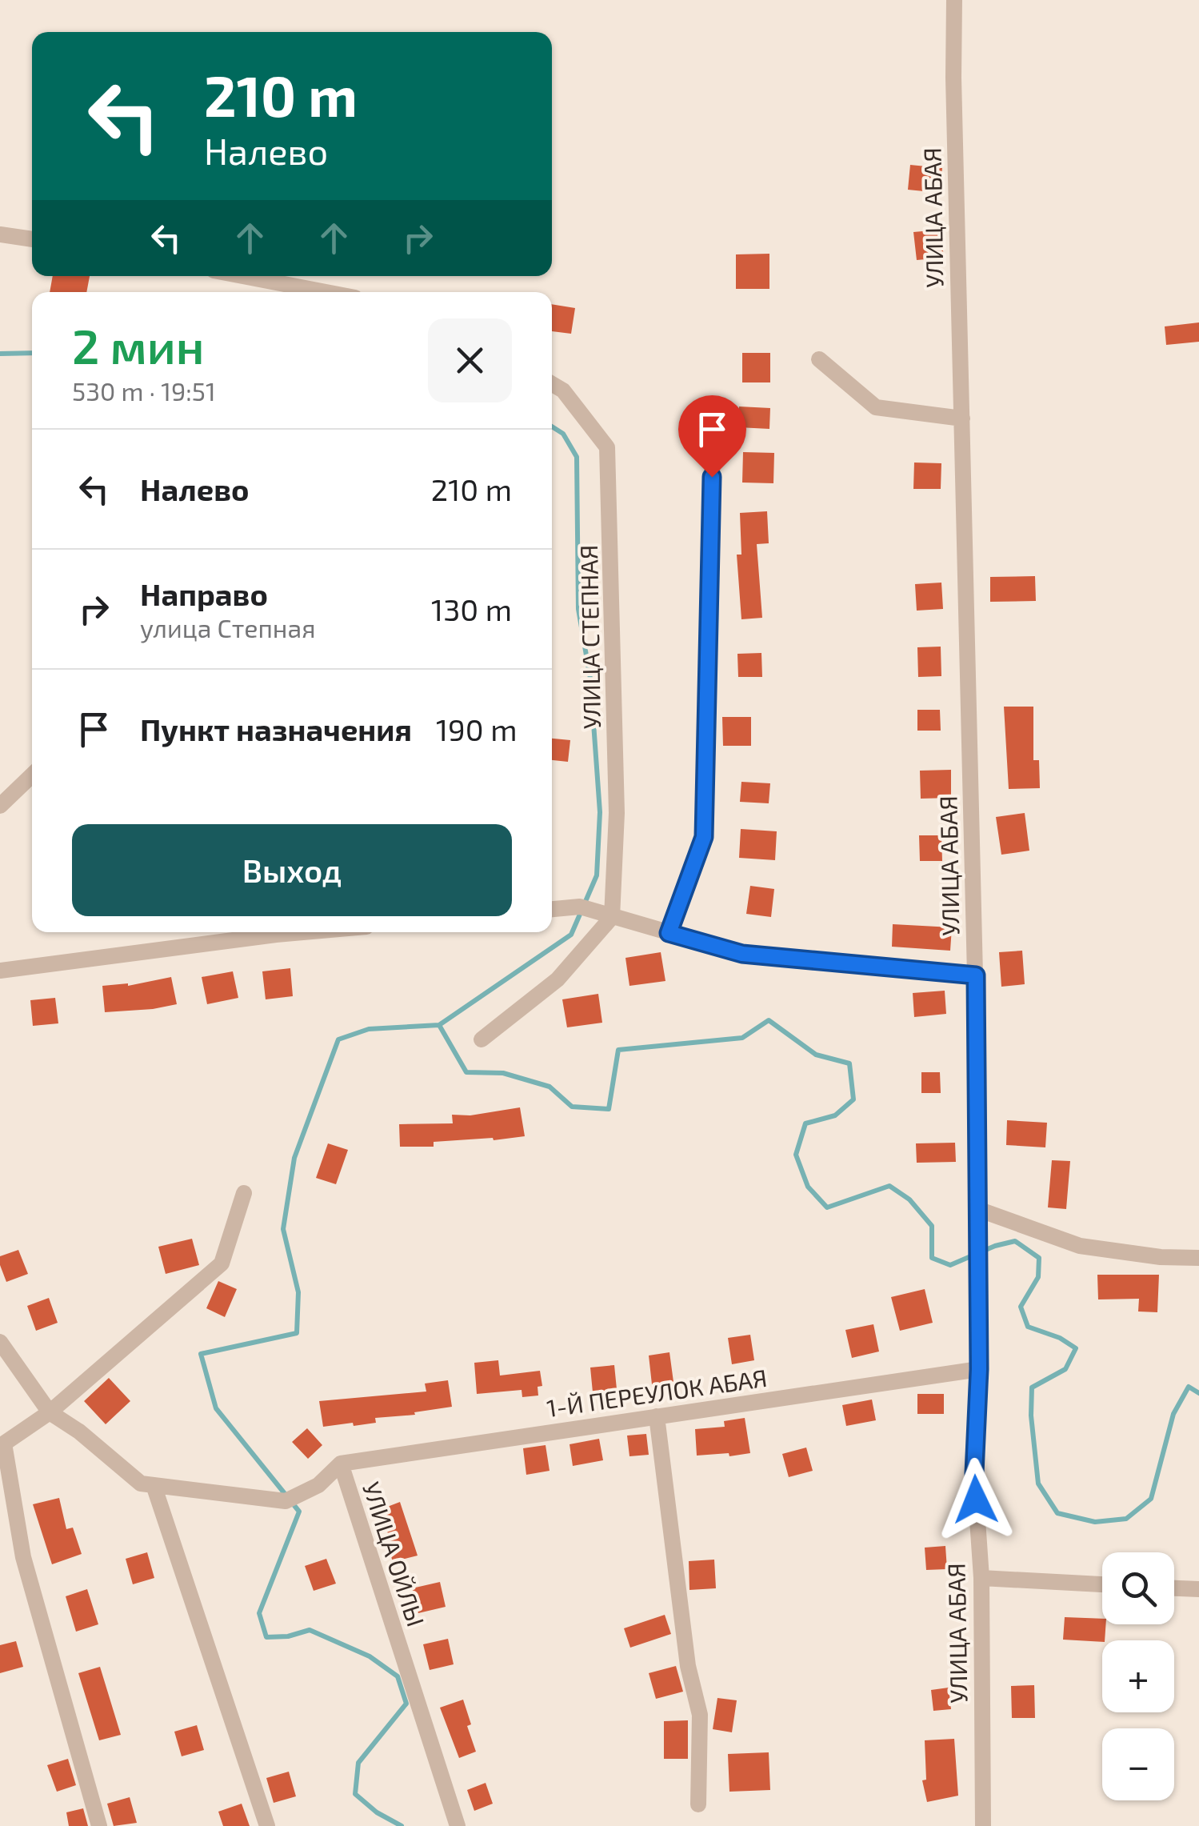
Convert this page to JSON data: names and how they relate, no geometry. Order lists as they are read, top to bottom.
{
  "streets": {
    "street": [
      "УЛИЦА АБАЯ",
      "УЛИЦА СТЕПНАЯ",
      "1-Й ПЕРЕУЛОК АБАЯ",
      "УЛИЦА ОЙЛЫ"
    ]
  },
  "crossings": [
    ["УЛИЦА АБАЯ", "1-Й ПЕРЕУЛОК АБАЯ"],
    ["1-Й ПЕРЕУЛОК АБАЯ", "УЛИЦА ОЙЛЫ"]
  ],
  "page": {
    "turn": ["210 m", "Налево"],
    "heading": ["2 мин", "530 m · 19:51"],
    "list": [
      {
        "name": "Налево",
        "value": "210 m"
      },
      {
        "name": "Направо",
        "note": "улица Степная",
        "value": "130 m"
      },
      {
        "name": "Пункт назначения",
        "value": "190 m"
      }
    ],
    "buttons": "Выход",
    "map_buttons": ["+", "−"]
  }
}
